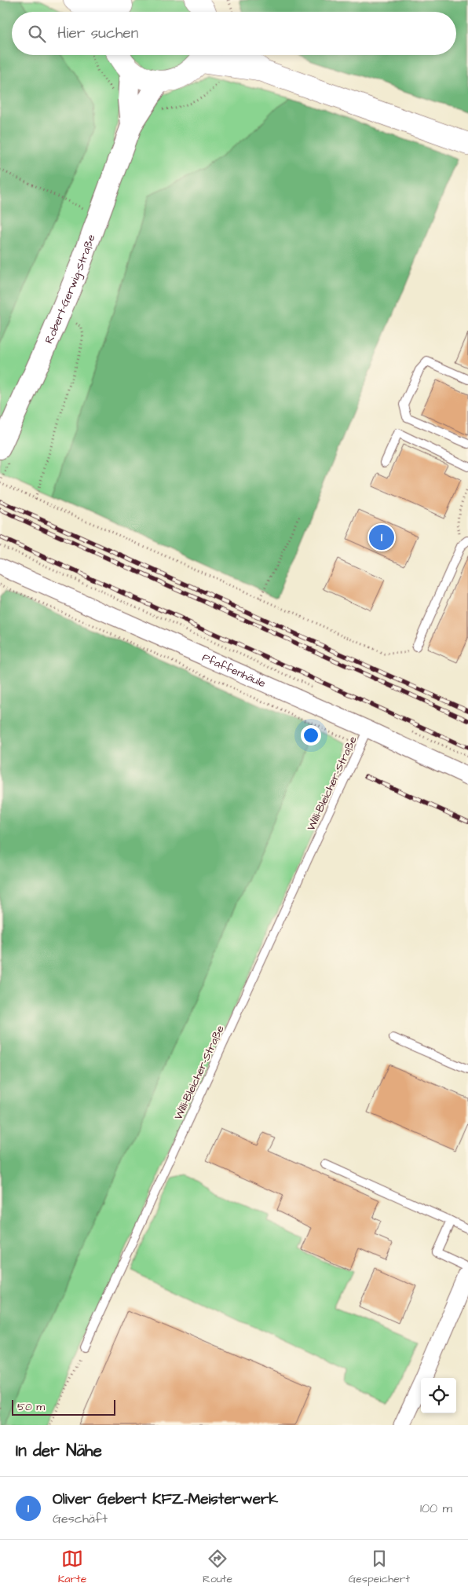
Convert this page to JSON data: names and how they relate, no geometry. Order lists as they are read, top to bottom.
{
  "streets": {
    "street": ["Robert-Gerwig-Straße", "Pfaffenhäule"],
    "lane": ["Willi-Bleicher-Straße"]
  },
  "crossings": [
    ["Pfaffenhäule", "Willi-Bleicher-Straße"]
  ],
  "scale_bar": "50 m",
  "page": {
    "search": "Hier suchen",
    "pins": "1",
    "scale": "50 m",
    "heading": "In der Nähe",
    "list": [
      {
        "mark": "1",
        "name": "Oliver Gebert KFZ-Meisterwerk",
        "note": "Geschäft",
        "value": "100 m"
      }
    ],
    "nav": ["Karte", "Route", "Gespeichert"]
  }
}
